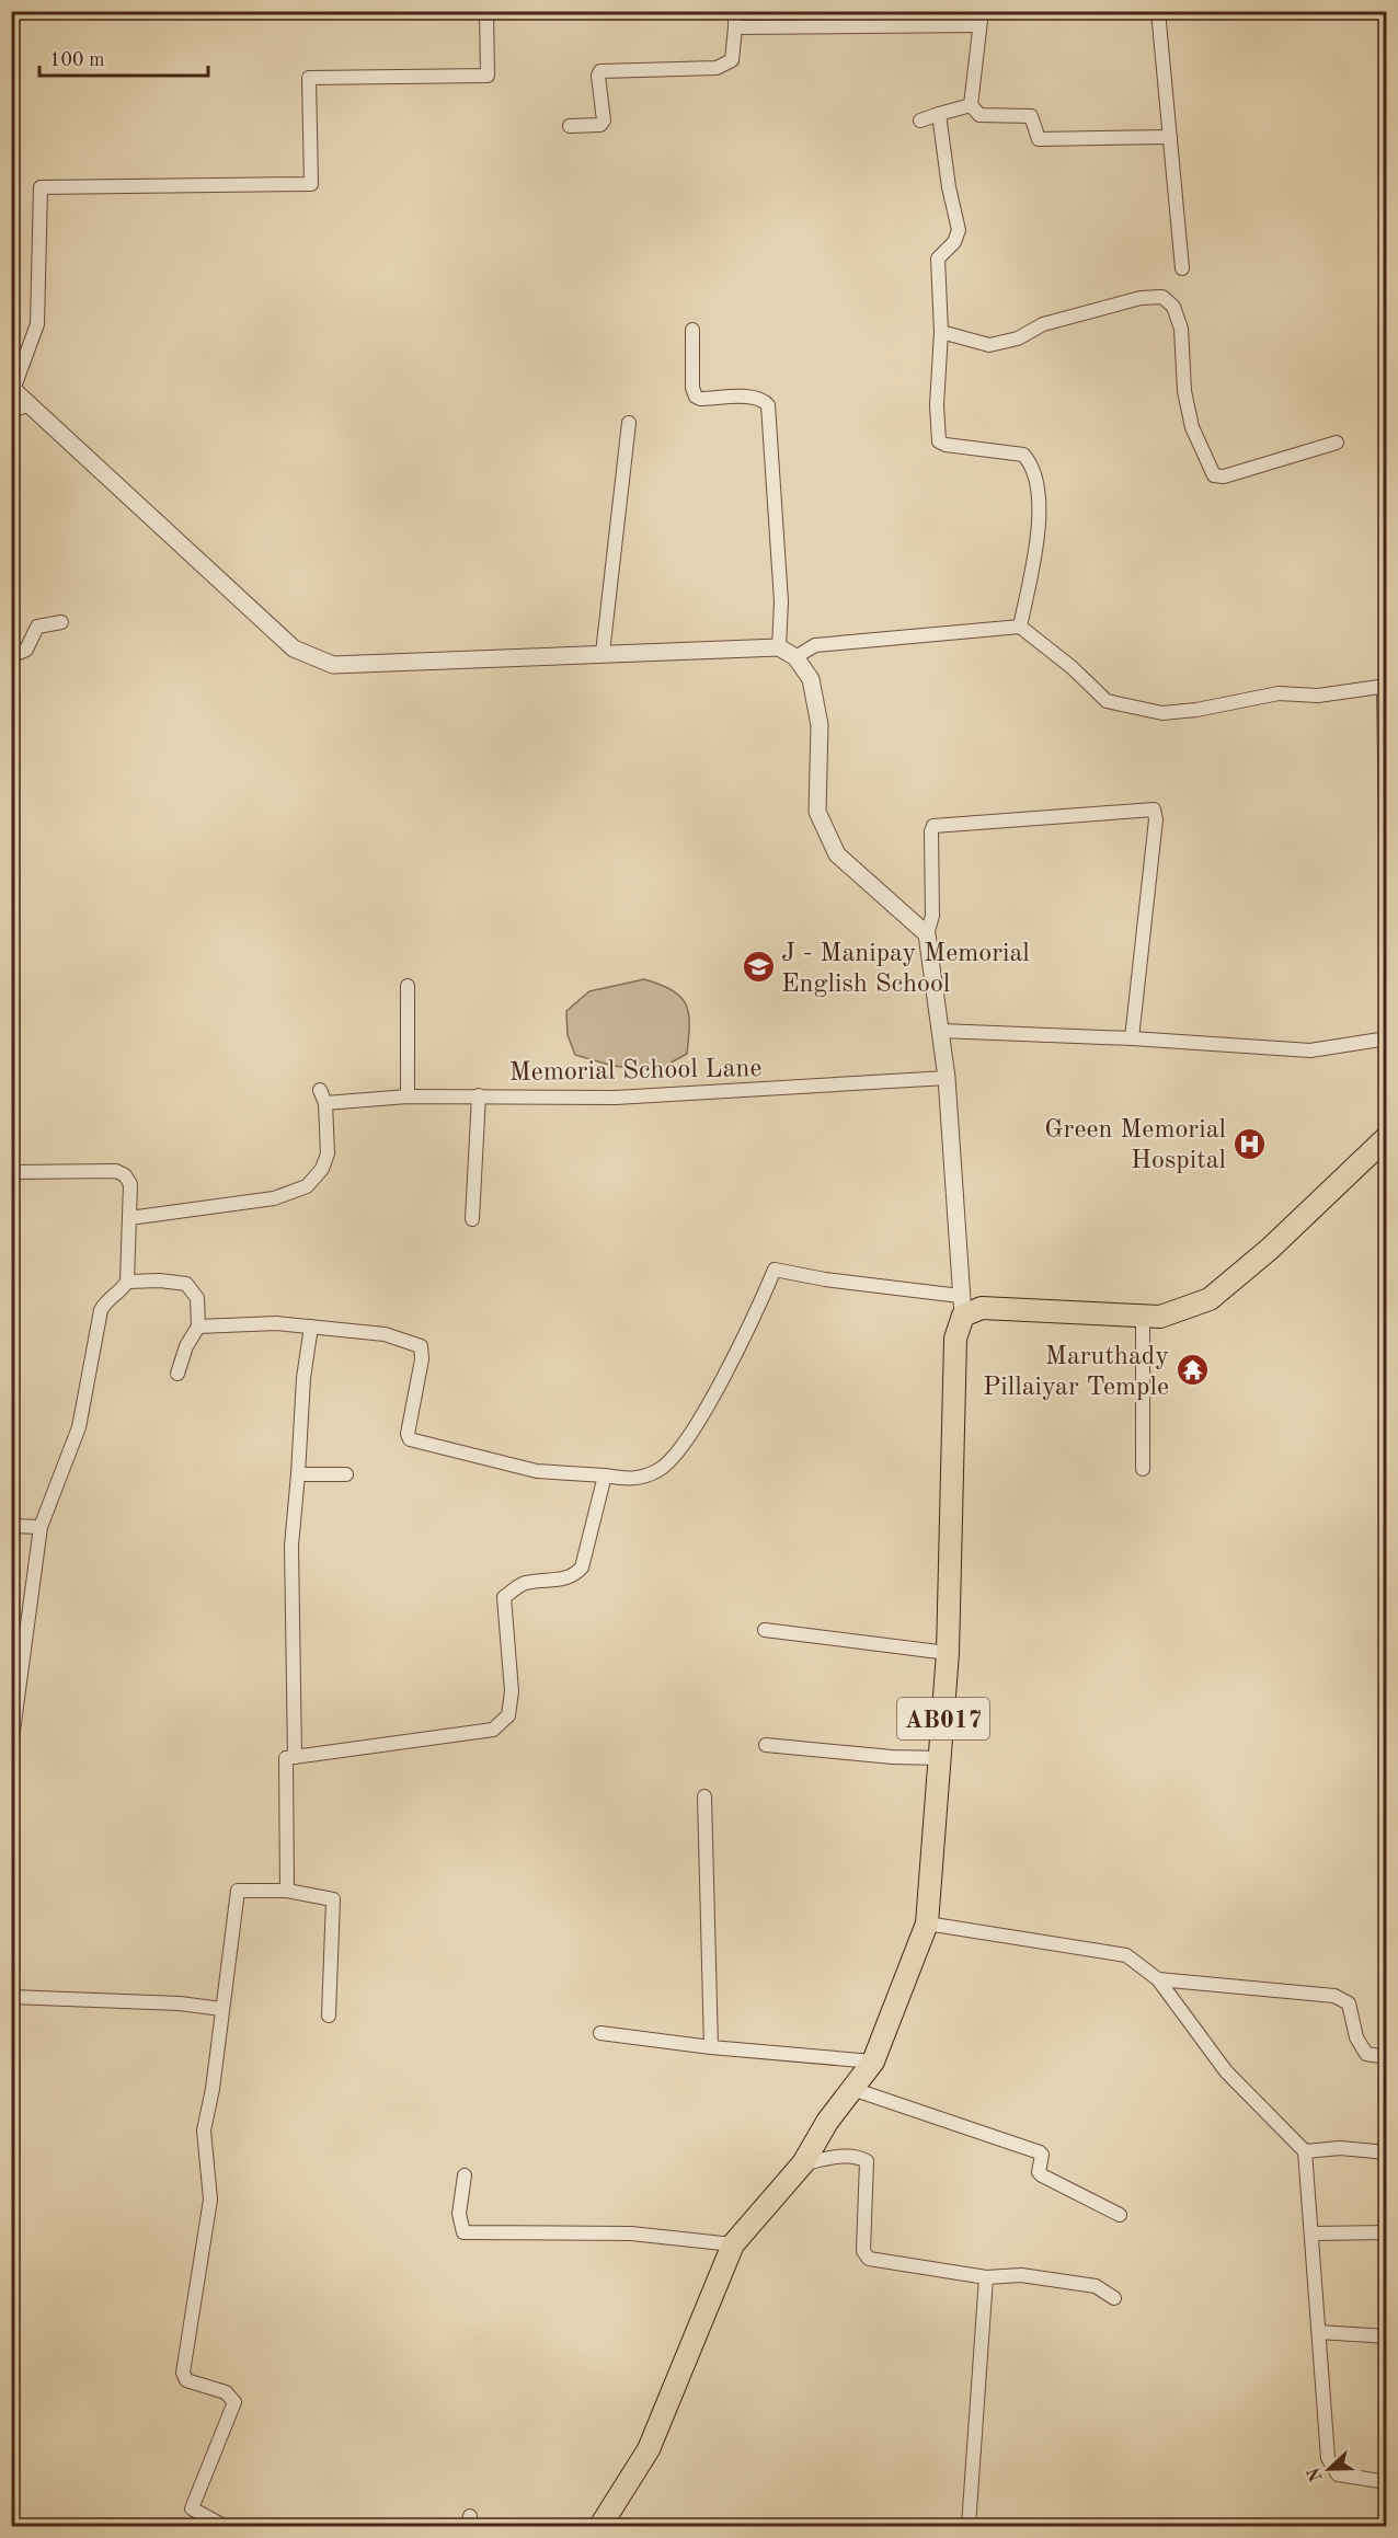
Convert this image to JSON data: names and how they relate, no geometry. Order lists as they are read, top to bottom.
{
  "streets": {
    "main road": ["AB017"],
    "street": ["Memorial School Lane"]
  },
  "places": {
    "school or university": ["J - Manipay Memorial English School"],
    "hospital": ["Green Memorial Hospital"],
    "temple": ["Maruthady Pillaiyar Temple"]
  },
  "scale_bar": "100 m",
  "north": "left"
}
